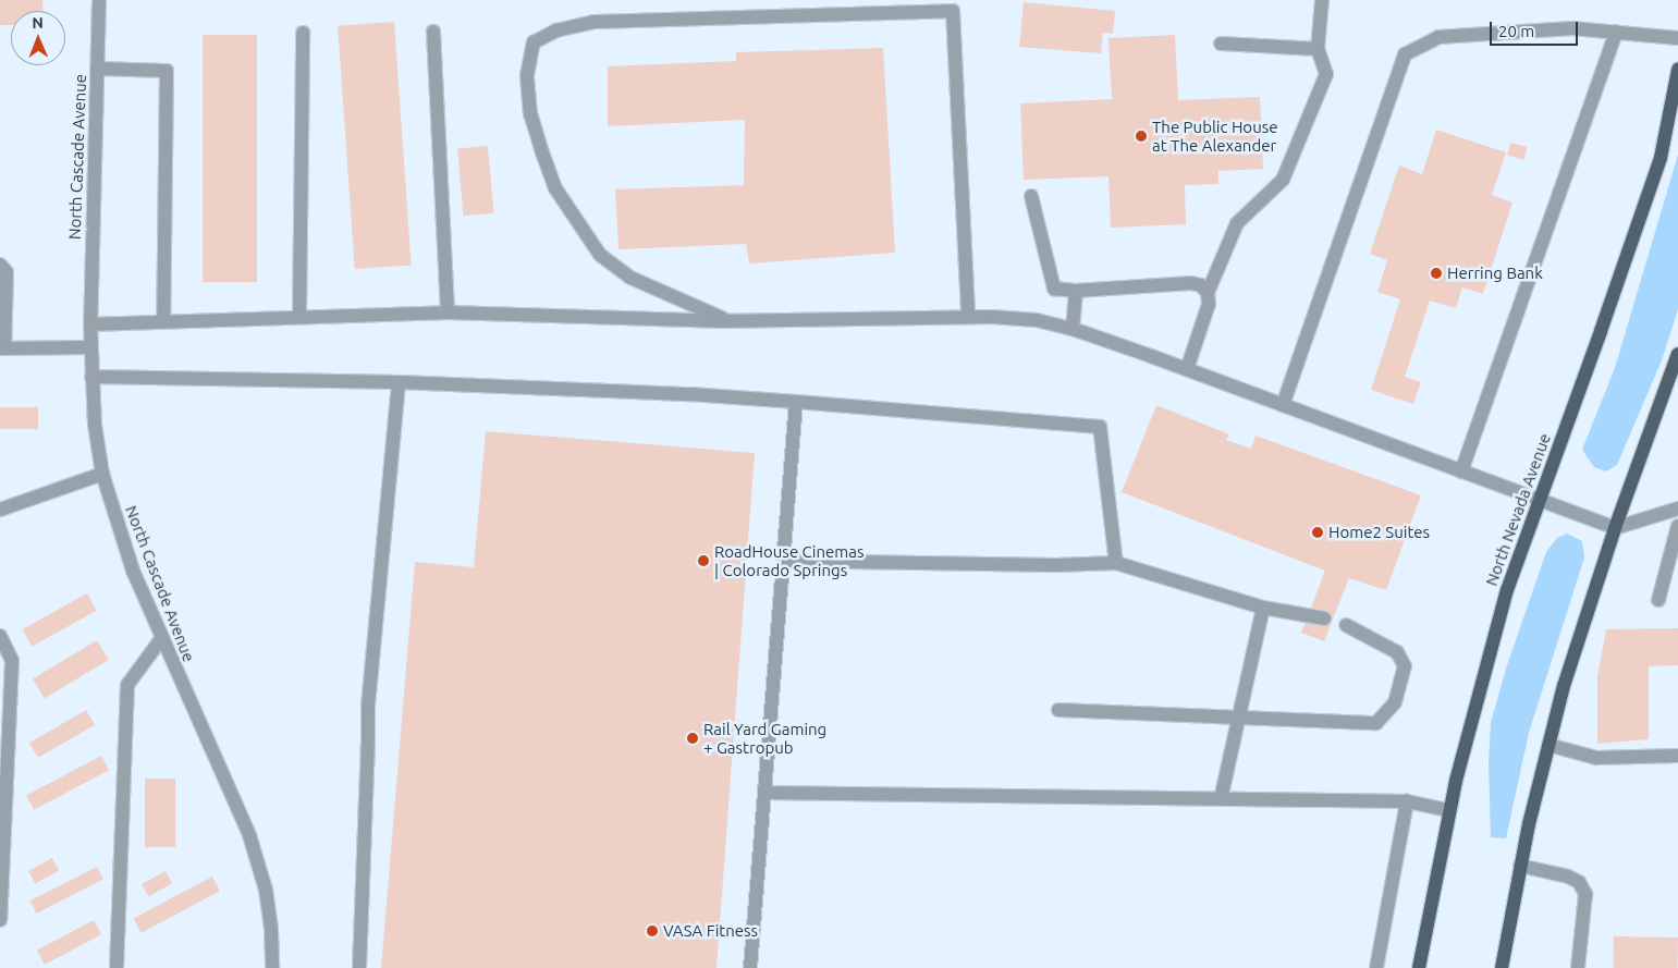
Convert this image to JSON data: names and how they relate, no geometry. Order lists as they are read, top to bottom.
{
  "streets": {
    "main road": ["North Nevada Avenue"],
    "street": ["North Cascade Avenue"]
  },
  "places": [
    "The Public House at The Alexander",
    "Herring Bank",
    "Home2 Suites",
    "RoadHouse Cinemas | Colorado Springs",
    "Rail Yard Gaming + Gastropub",
    "VASA Fitness"
  ],
  "scale_bar": "20 m",
  "north": "top"
}
